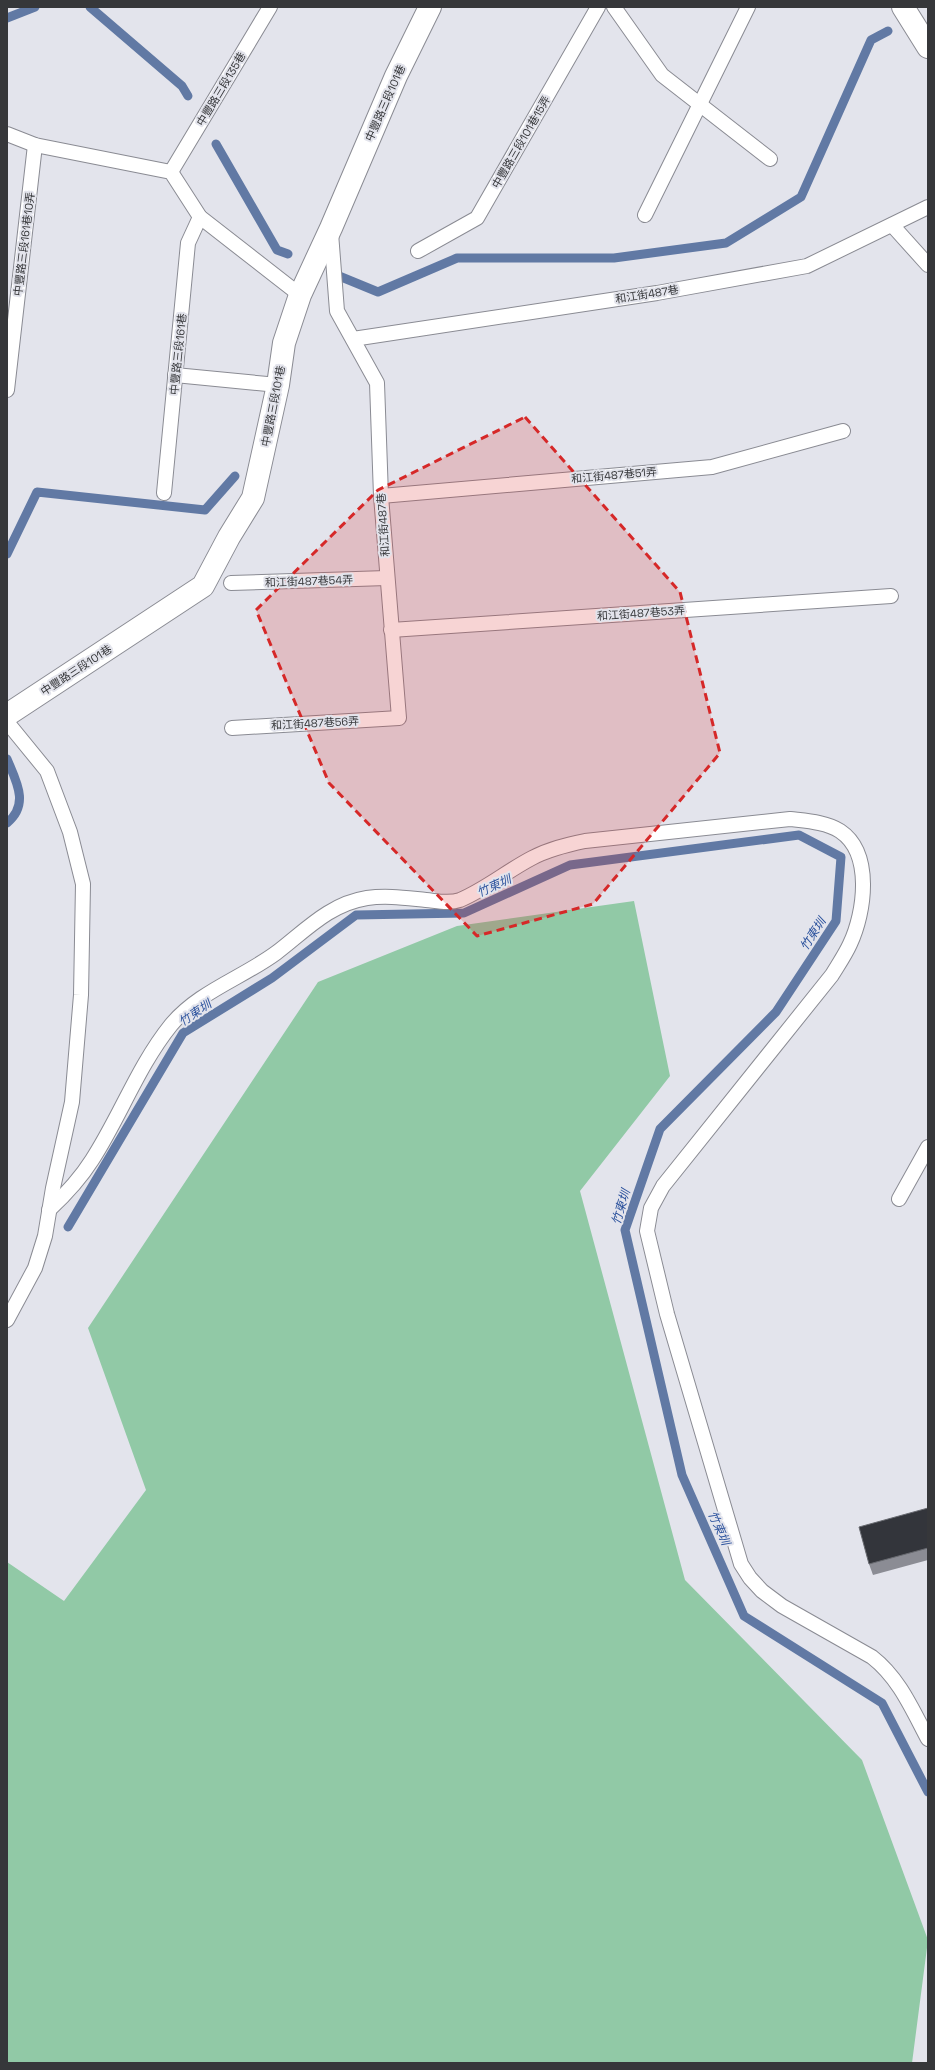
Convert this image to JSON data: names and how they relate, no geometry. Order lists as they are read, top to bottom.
{
  "streets": {
    "street": ["中豐路三段101巷"],
    "lane": [
      "中豐路三段135巷",
      "中豐路三段101巷15弄",
      "中豐路三段161巷10弄",
      "和江街487巷",
      "中豐路三段161巷",
      "和江街487巷51弄",
      "和江街487巷54弄",
      "和江街487巷53弄",
      "和江街487巷56弄"
    ]
  },
  "crossings": [
    ["中豐路三段101巷", "和江街487巷"],
    ["和江街487巷", "和江街487巷51弄"],
    ["和江街487巷", "和江街487巷54弄"],
    ["和江街487巷", "和江街487巷53弄"],
    ["和江街487巷", "和江街487巷56弄"]
  ],
  "water": ["竹東圳"]
}
